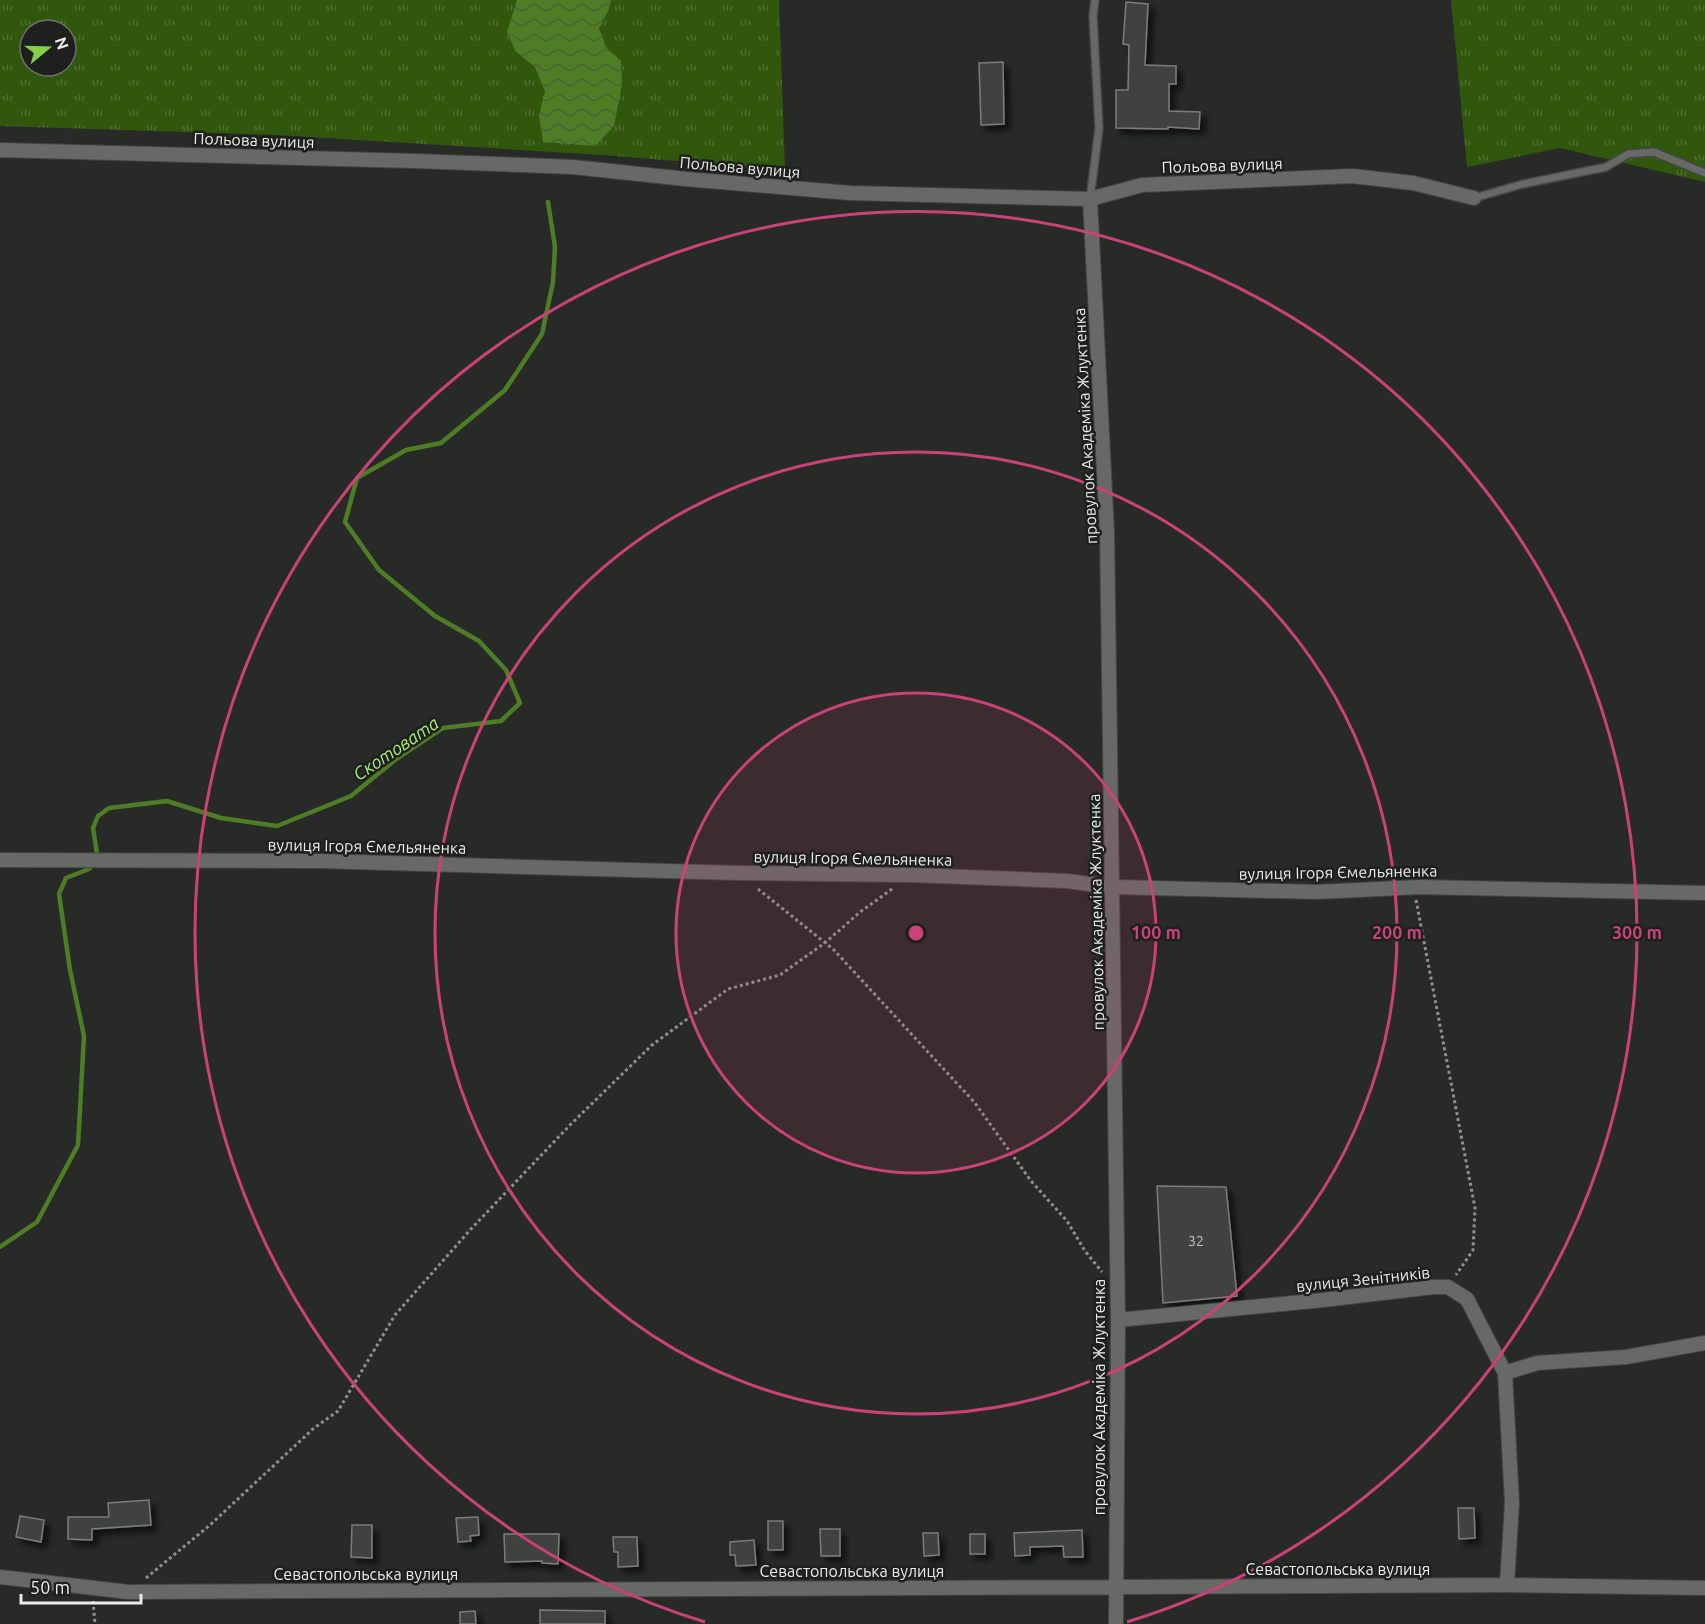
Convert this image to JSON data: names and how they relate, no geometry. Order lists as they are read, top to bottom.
{
  "streets": {
    "street": [
      "Польова вулиця",
      "провулок Академіка Жлуктенка",
      "вулиця Ігоря Ємельяненка",
      "вулиця Зенітників",
      "Севастопольська вулиця"
    ]
  },
  "crossings": [
    ["Польова вулиця", "провулок Академіка Жлуктенка"],
    ["провулок Академіка Жлуктенка", "вулиця Ігоря Ємельяненка"],
    ["провулок Академіка Жлуктенка", "вулиця Зенітників"],
    ["провулок Академіка Жлуктенка", "Севастопольська вулиця"]
  ],
  "water": ["Скотовата"],
  "house_numbers": ["32"],
  "scale_bar": "50 m",
  "north": "right",
  "rings": ["100 m", "200 m", "300 m"]
}
